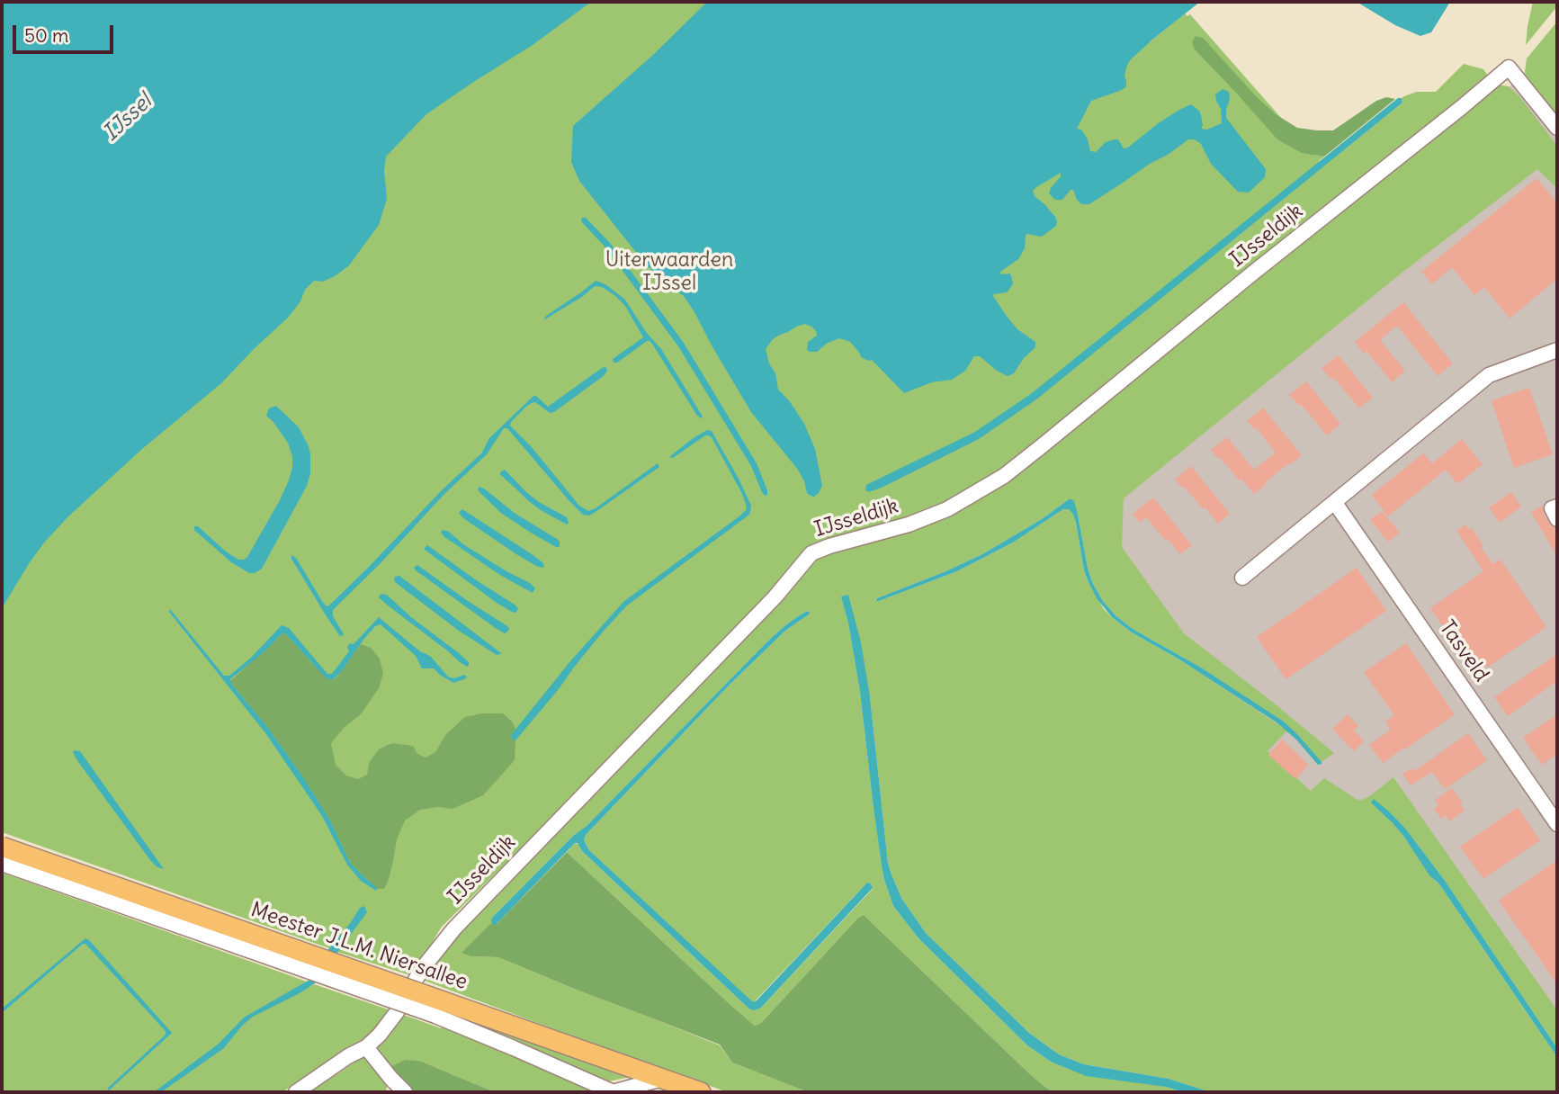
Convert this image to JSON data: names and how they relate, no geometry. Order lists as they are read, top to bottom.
{
  "streets": {
    "main road": ["Meester J.L.M. Niersallee"],
    "street": ["IJsseldijk", "Tasveld"]
  },
  "water": ["IJssel"],
  "parks": ["Uiterwaarden IJssel"],
  "scale_bar": "50 m"
}
